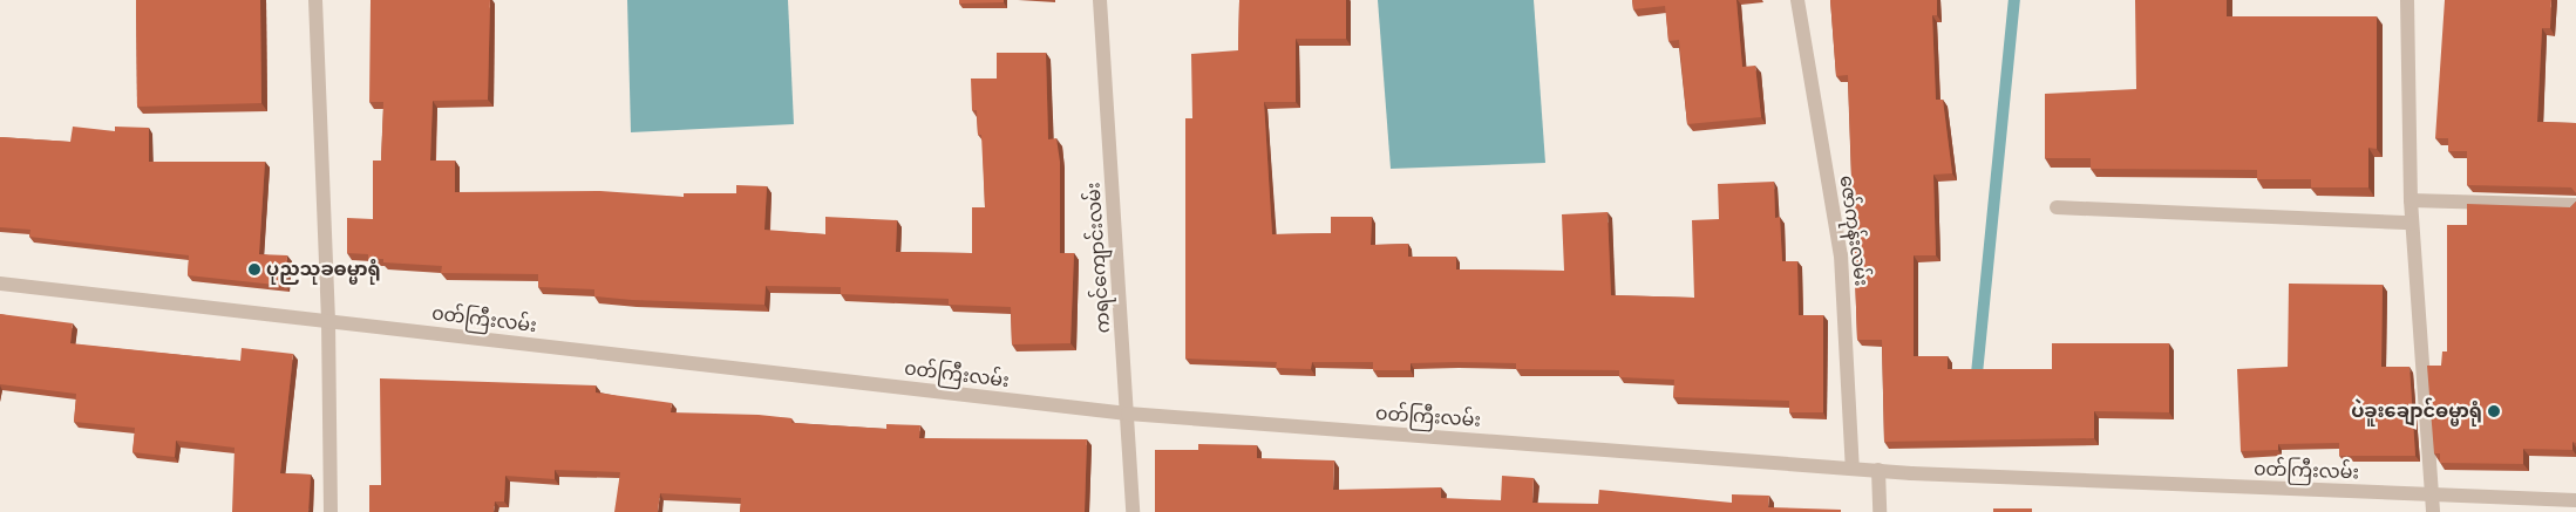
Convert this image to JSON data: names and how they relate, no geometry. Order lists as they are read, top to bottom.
{
  "streets": {
    "street": ["ဇော်ကုန်းလမ်း", "ကရင်ကျောင်းလမ်း", "၀တ်ကြီးလမ်း"]
  },
  "crossings": [
    ["ဇော်ကုန်းလမ်း", "၀တ်ကြီးလမ်း"],
    ["ကရင်ကျောင်းလမ်း", "၀တ်ကြီးလမ်း"]
  ],
  "places": ["ပုညသုခဓမ္မာရုံ", "ပဲခူးချောင်ဓမ္မာရုံ"]
}
